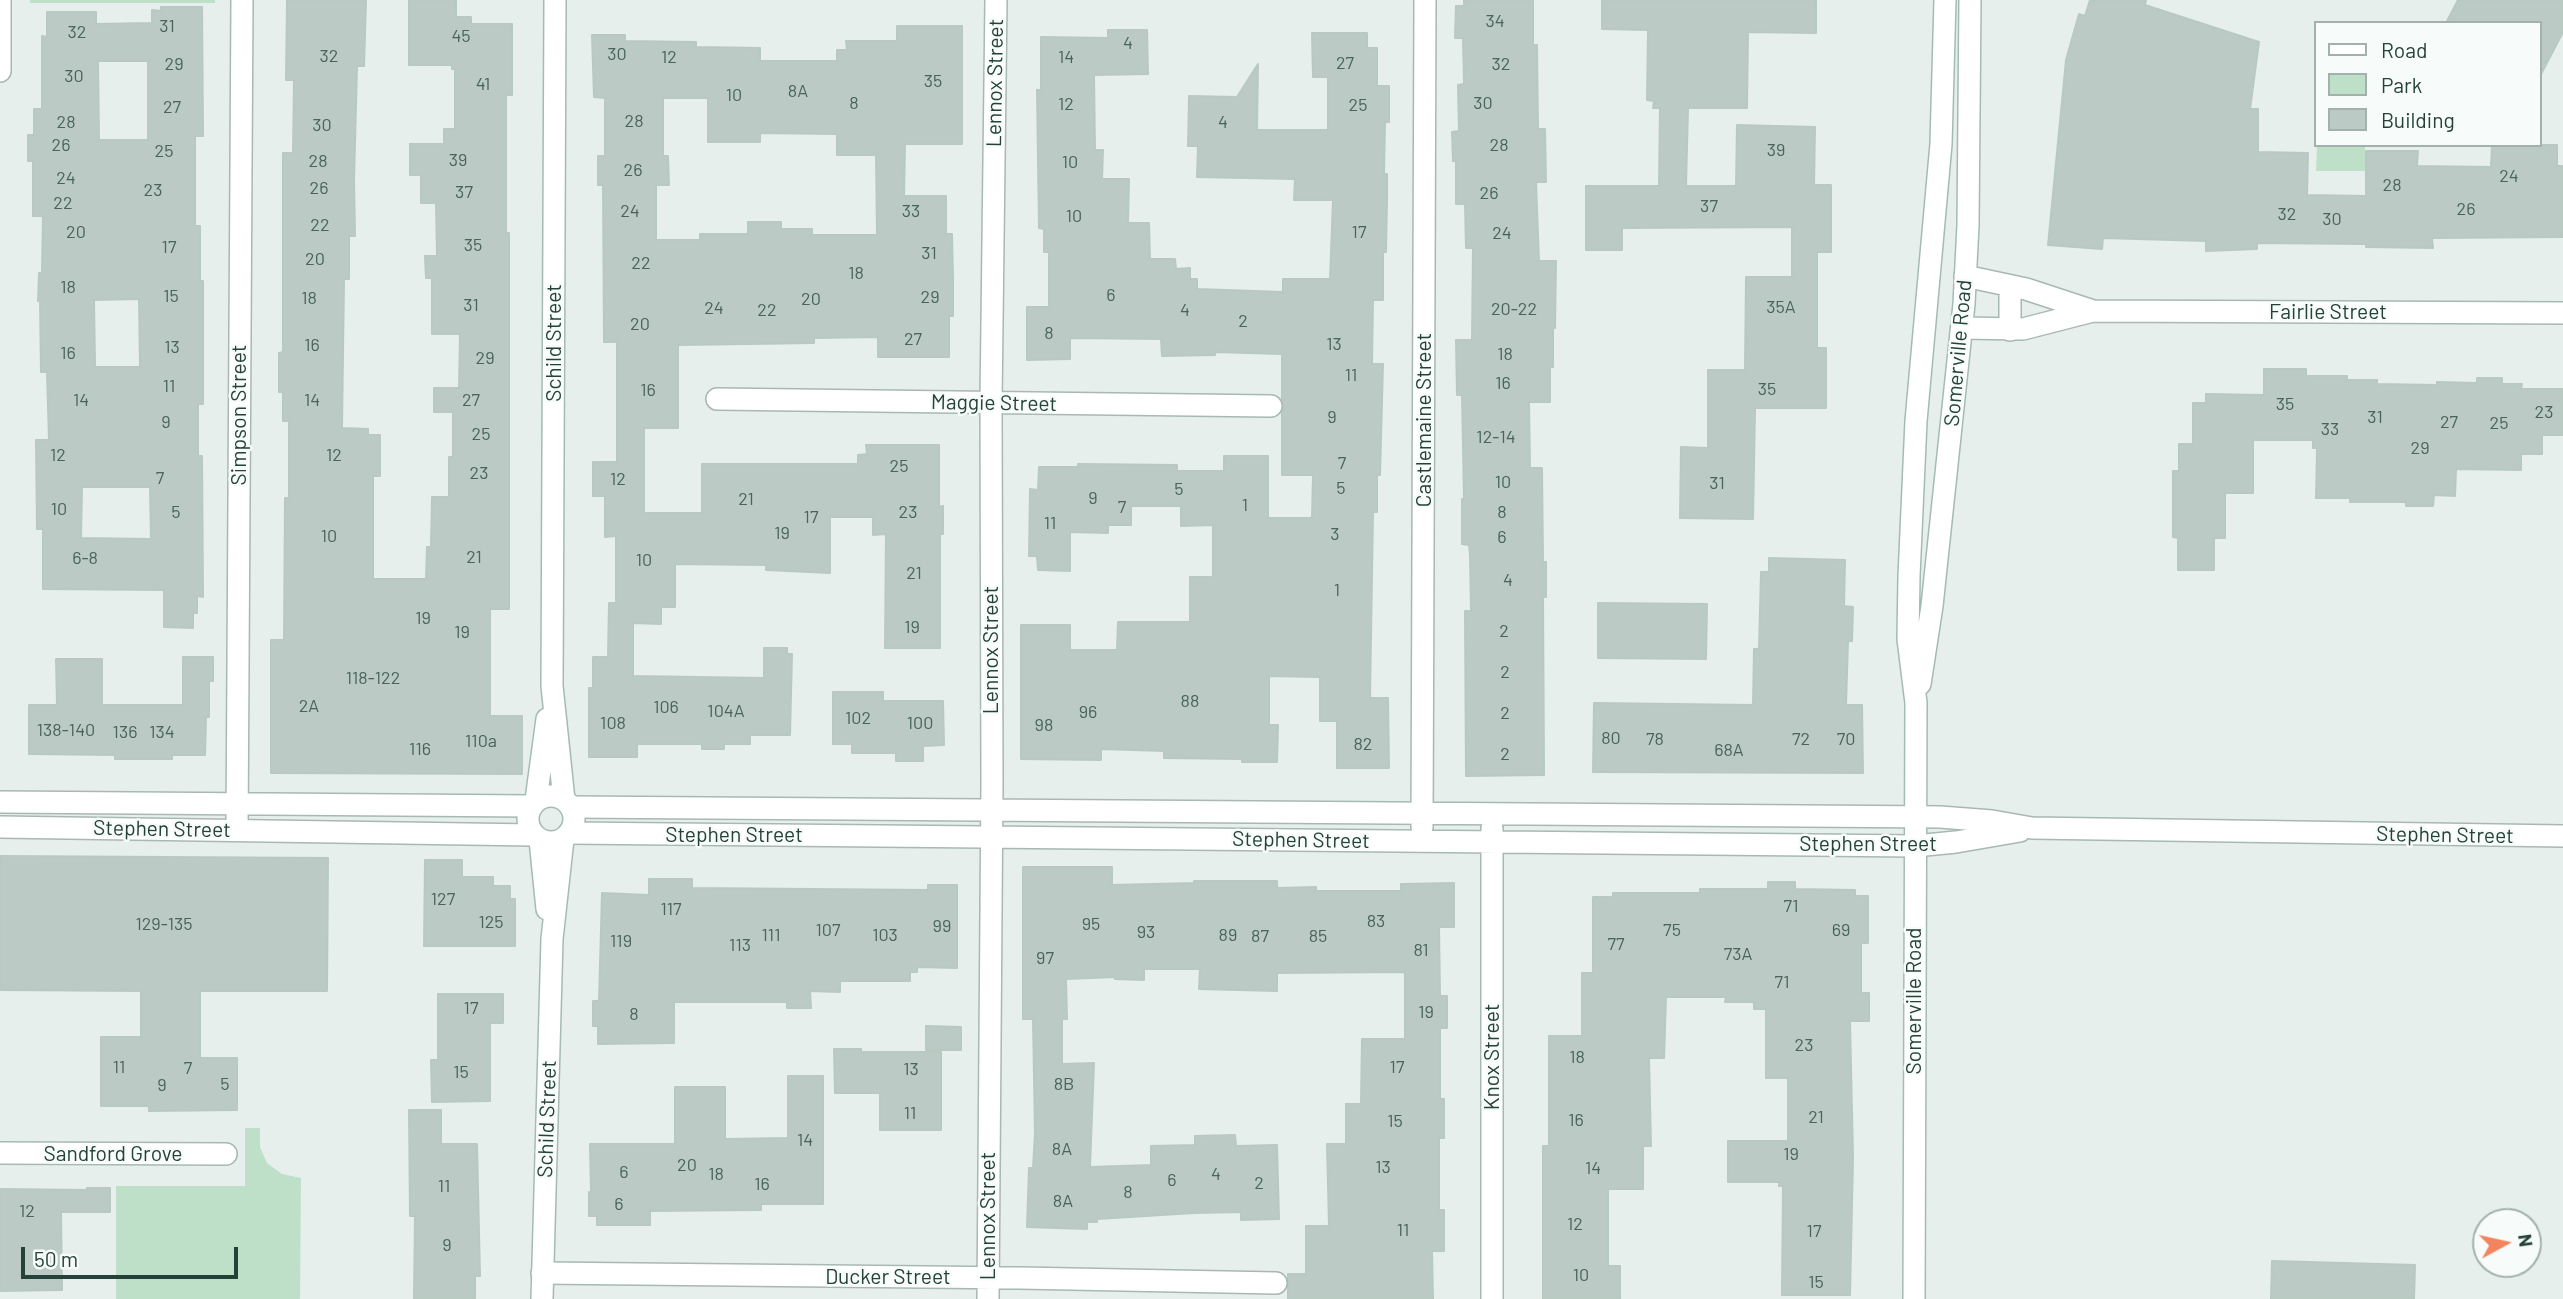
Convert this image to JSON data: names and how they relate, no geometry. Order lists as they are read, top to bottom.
{
  "streets": {
    "street": [
      "Lennox Street",
      "Fairlie Street",
      "Schild Street",
      "Somerville Road",
      "Maggie Street",
      "Simpson Street",
      "Castlemaine Street",
      "Stephen Street",
      "Knox Street",
      "Sandford Grove",
      "Ducker Street"
    ]
  },
  "crossings": [
    ["Lennox Street", "Maggie Street"],
    ["Lennox Street", "Stephen Street"],
    ["Lennox Street", "Ducker Street"],
    ["Fairlie Street", "Somerville Road"],
    ["Schild Street", "Stephen Street"],
    ["Schild Street", "Ducker Street"],
    ["Somerville Road", "Stephen Street"],
    ["Simpson Street", "Stephen Street"],
    ["Castlemaine Street", "Stephen Street"],
    ["Stephen Street", "Knox Street"]
  ],
  "house_numbers": [
    "34",
    "31",
    "32",
    "45",
    "4",
    "30",
    "32",
    "12",
    "14",
    "27",
    "29",
    "32",
    "30",
    "35",
    "41",
    "8A",
    "10",
    "8",
    "30",
    "12",
    "25",
    "27",
    "28",
    "28",
    "4",
    "30",
    "26",
    "28",
    "39",
    "25",
    "39",
    "28",
    "10",
    "26",
    "24",
    "24",
    "28",
    "26",
    "23",
    "37",
    "26",
    "22",
    "37",
    "26",
    "24",
    "33",
    "32",
    "10",
    "30",
    "22",
    "20",
    "17",
    "24",
    "35",
    "17",
    "31",
    "20",
    "22",
    "18",
    "18",
    "6",
    "15",
    "29",
    "18",
    "20",
    "31",
    "35A",
    "24",
    "20-22",
    "22",
    "4",
    "2",
    "20",
    "8",
    "27",
    "13",
    "16",
    "13",
    "16",
    "18",
    "29",
    "11",
    "16",
    "11",
    "35",
    "16",
    "14",
    "14",
    "27",
    "35",
    "23",
    "9",
    "31",
    "9",
    "27",
    "25",
    "33",
    "25",
    "12-14",
    "29",
    "12",
    "12",
    "7",
    "25",
    "23",
    "7",
    "12",
    "10",
    "31",
    "5",
    "5",
    "9",
    "21",
    "1",
    "7",
    "10",
    "5",
    "23",
    "8",
    "17",
    "11",
    "19",
    "3",
    "10",
    "6",
    "21",
    "6-8",
    "10",
    "21",
    "4",
    "1",
    "19",
    "19",
    "2",
    "19",
    "2",
    "118-122",
    "88",
    "2A",
    "106",
    "104A",
    "96",
    "2",
    "102",
    "108",
    "100",
    "98",
    "138-140",
    "136",
    "134",
    "80",
    "78",
    "72",
    "70",
    "110a",
    "82",
    "116",
    "68A",
    "2",
    "127",
    "71",
    "117",
    "83",
    "125",
    "129-135",
    "95",
    "99",
    "107",
    "75",
    "69",
    "93",
    "111",
    "103",
    "89",
    "87",
    "85",
    "119",
    "77",
    "113",
    "81",
    "73A",
    "97",
    "71",
    "17",
    "19",
    "8",
    "23",
    "18",
    "11",
    "17",
    "7",
    "13",
    "15",
    "5",
    "8B",
    "9",
    "11",
    "21",
    "16",
    "15",
    "14",
    "8A",
    "19",
    "20",
    "13",
    "14",
    "6",
    "18",
    "4",
    "6",
    "2",
    "16",
    "11",
    "8",
    "8A",
    "6",
    "12",
    "12",
    "11",
    "17",
    "9",
    "10",
    "15"
  ],
  "legend": ["Road", "Park", "Building"],
  "scale_bar": "50 m",
  "north": "right"
}
